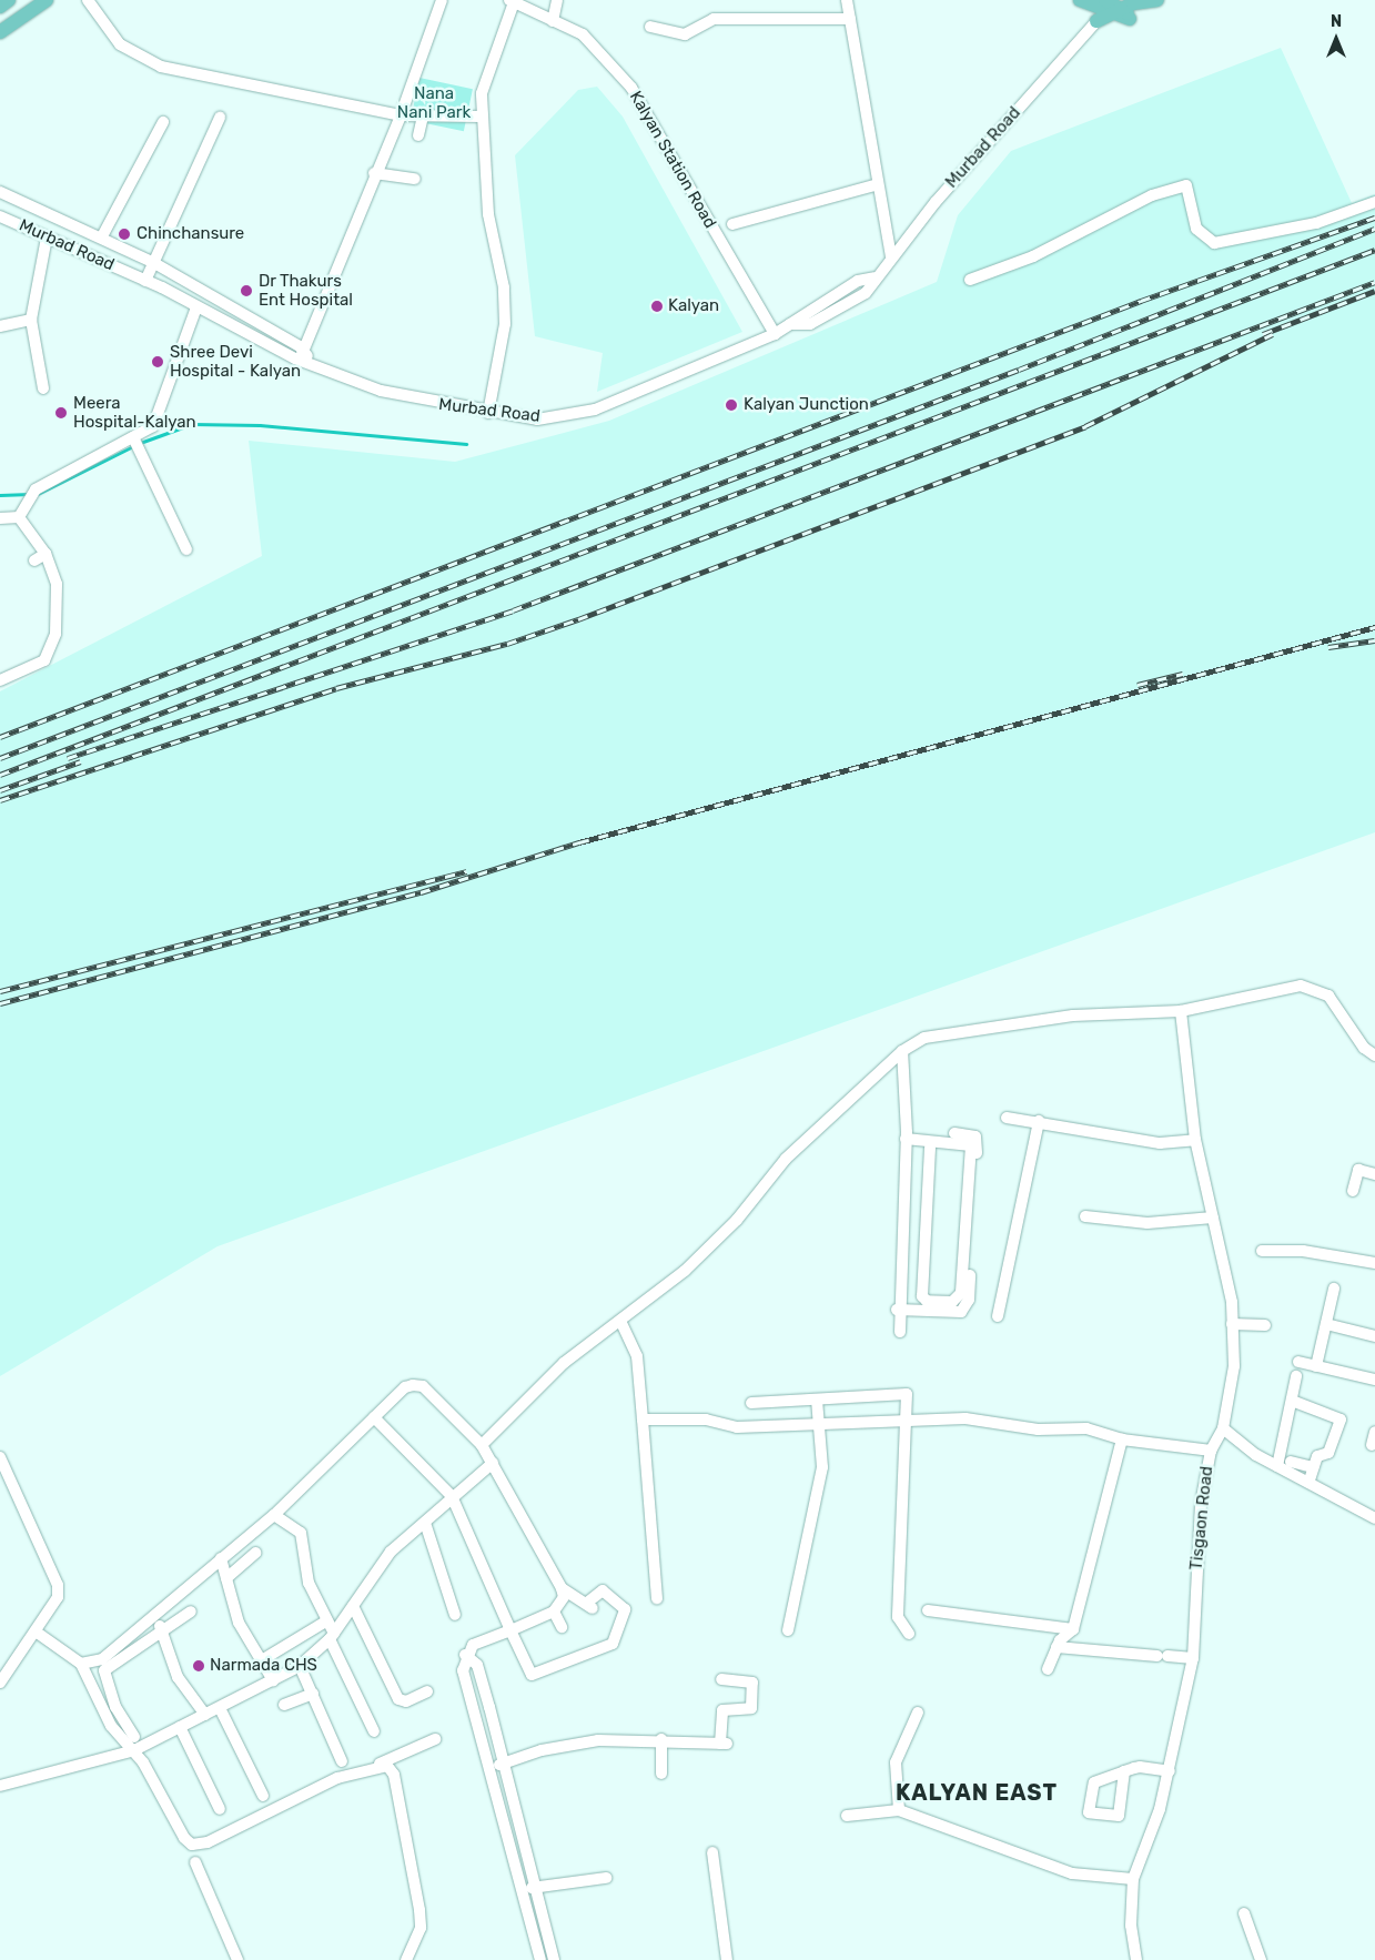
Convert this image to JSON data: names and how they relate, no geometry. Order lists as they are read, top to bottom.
{
  "streets": {
    "street": ["Murbad Road", "Kalyan Station Road", "Tisgaon Road"]
  },
  "crossings": [
    ["Murbad Road", "Kalyan Station Road"]
  ],
  "districts": ["KALYAN EAST"],
  "parks": ["Nana Nani Park"],
  "places": [
    "Chinchansure",
    "Dr Thakurs Ent Hospital",
    "Kalyan",
    "Shree Devi Hospital - Kalyan",
    "Kalyan Junction",
    "Meera Hospital-Kalyan",
    "Narmada CHS"
  ],
  "north": "top"
}
